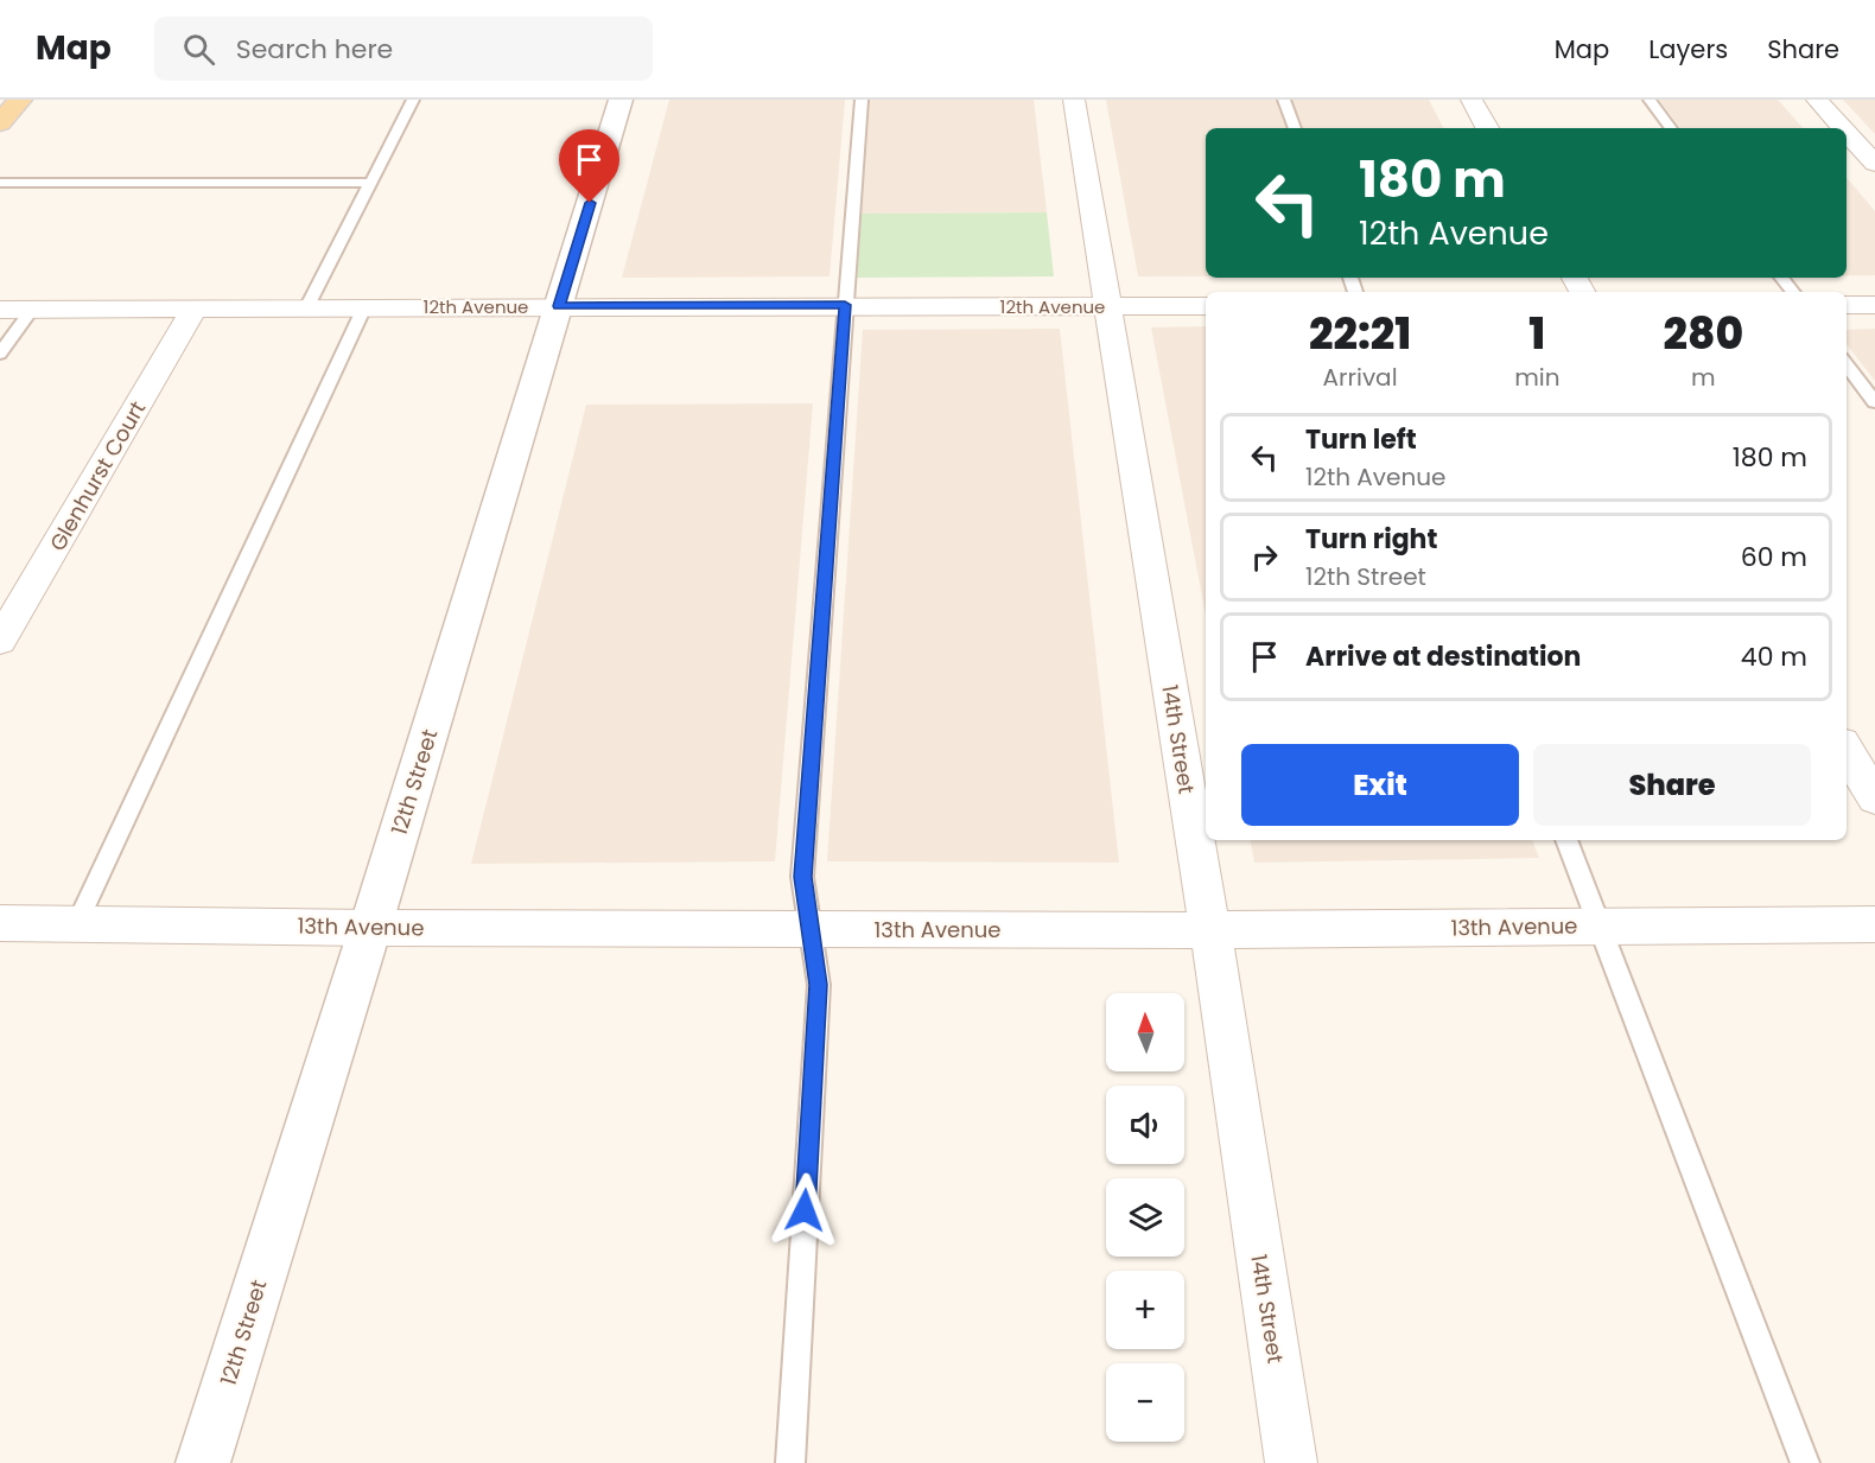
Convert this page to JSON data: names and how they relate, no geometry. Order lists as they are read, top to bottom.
{
  "streets": {
    "street": [
      "12th Avenue",
      "Glenhurst Court",
      "14th Street",
      "12th Street",
      "13th Avenue"
    ]
  },
  "crossings": [
    ["12th Avenue", "Glenhurst Court"],
    ["12th Avenue", "14th Street"],
    ["12th Avenue", "12th Street"],
    ["14th Street", "13th Avenue"],
    ["12th Street", "13th Avenue"]
  ],
  "north": "top",
  "page": {
    "header": "Map",
    "search": "Search here",
    "nav": ["Map", "Layers", "Share"],
    "turn": ["180 m", "12th Avenue"],
    "eta": [
      "22:21",
      "Arrival",
      "1",
      "min",
      "280",
      "m"
    ],
    "list": [
      {
        "name": "Turn left",
        "note": "12th Avenue",
        "value": "180 m"
      },
      {
        "name": "Turn right",
        "note": "12th Street",
        "value": "60 m"
      },
      {
        "name": "Arrive at destination",
        "value": "40 m"
      }
    ],
    "buttons": ["Exit", "Share"],
    "map_buttons": ["+", "−"]
  }
}
